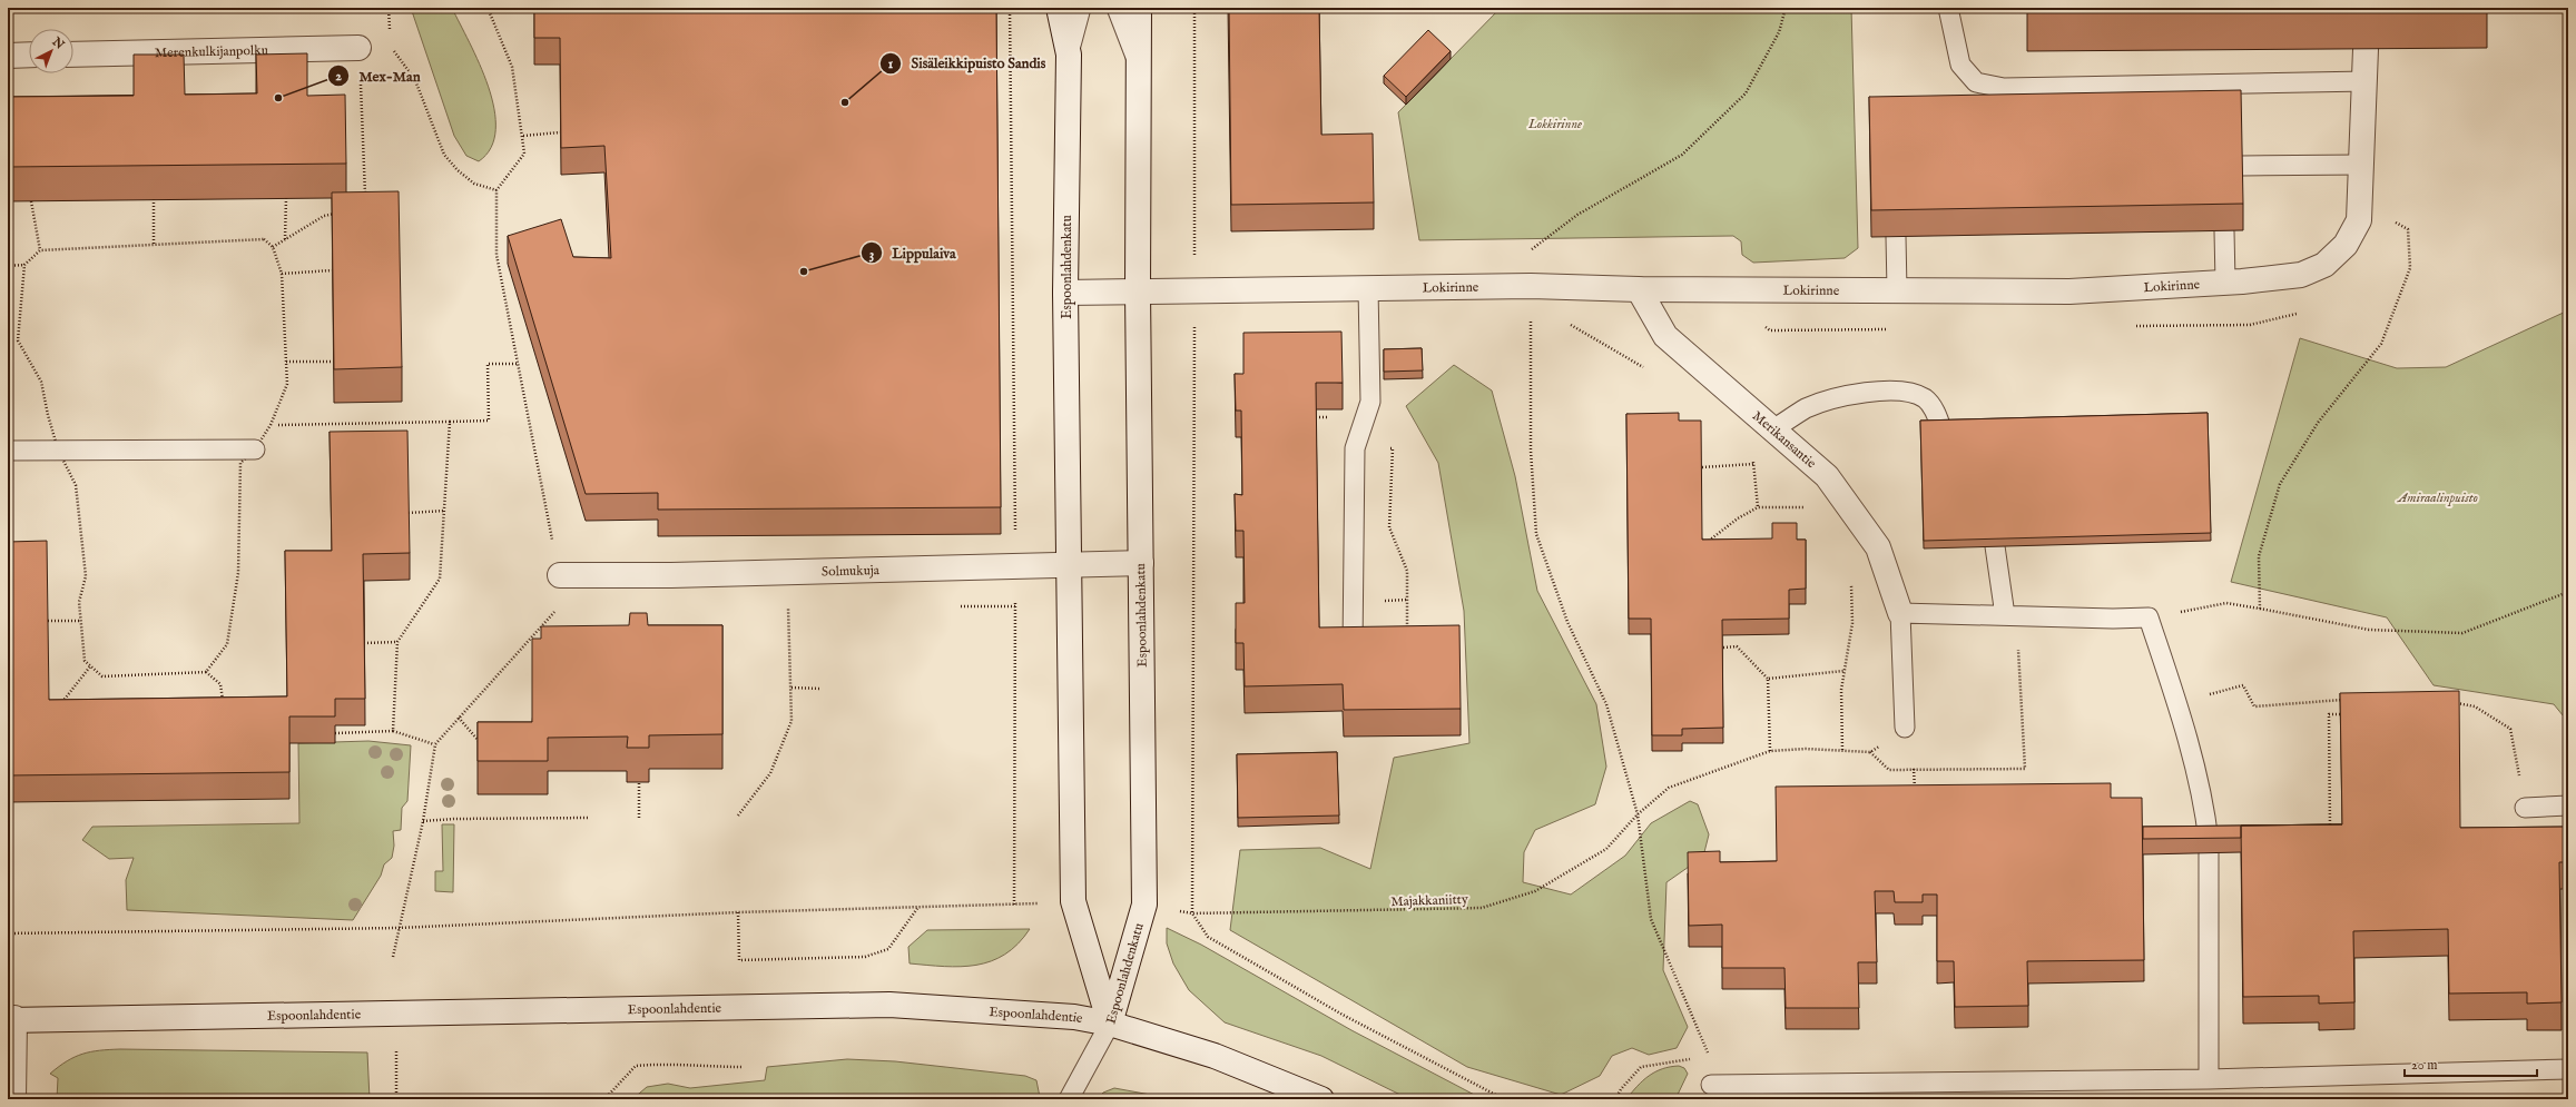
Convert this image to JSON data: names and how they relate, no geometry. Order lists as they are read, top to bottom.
{
  "streets": {
    "main road": [
      "Merenkulkijanpolku",
      "Espoonlahdenkatu",
      "Lokirinne",
      "Merikansantie",
      "Solmukuja",
      "Espoonlahdentie"
    ],
    "path": ["Majakkaniitty"]
  },
  "crossings": [
    ["Espoonlahdenkatu", "Lokirinne"],
    ["Espoonlahdenkatu", "Solmukuja"],
    ["Espoonlahdenkatu", "Majakkaniitty"],
    ["Espoonlahdenkatu", "Espoonlahdentie"],
    ["Lokirinne", "Merikansantie"]
  ],
  "parks": ["Lokkirinne", "Amiraalinpuisto"],
  "places": ["Mex-Man", "Sisäleikkipuisto Sandis", "Lippulaiva"],
  "scale_bar": "20 m",
  "north": "top right"
}
